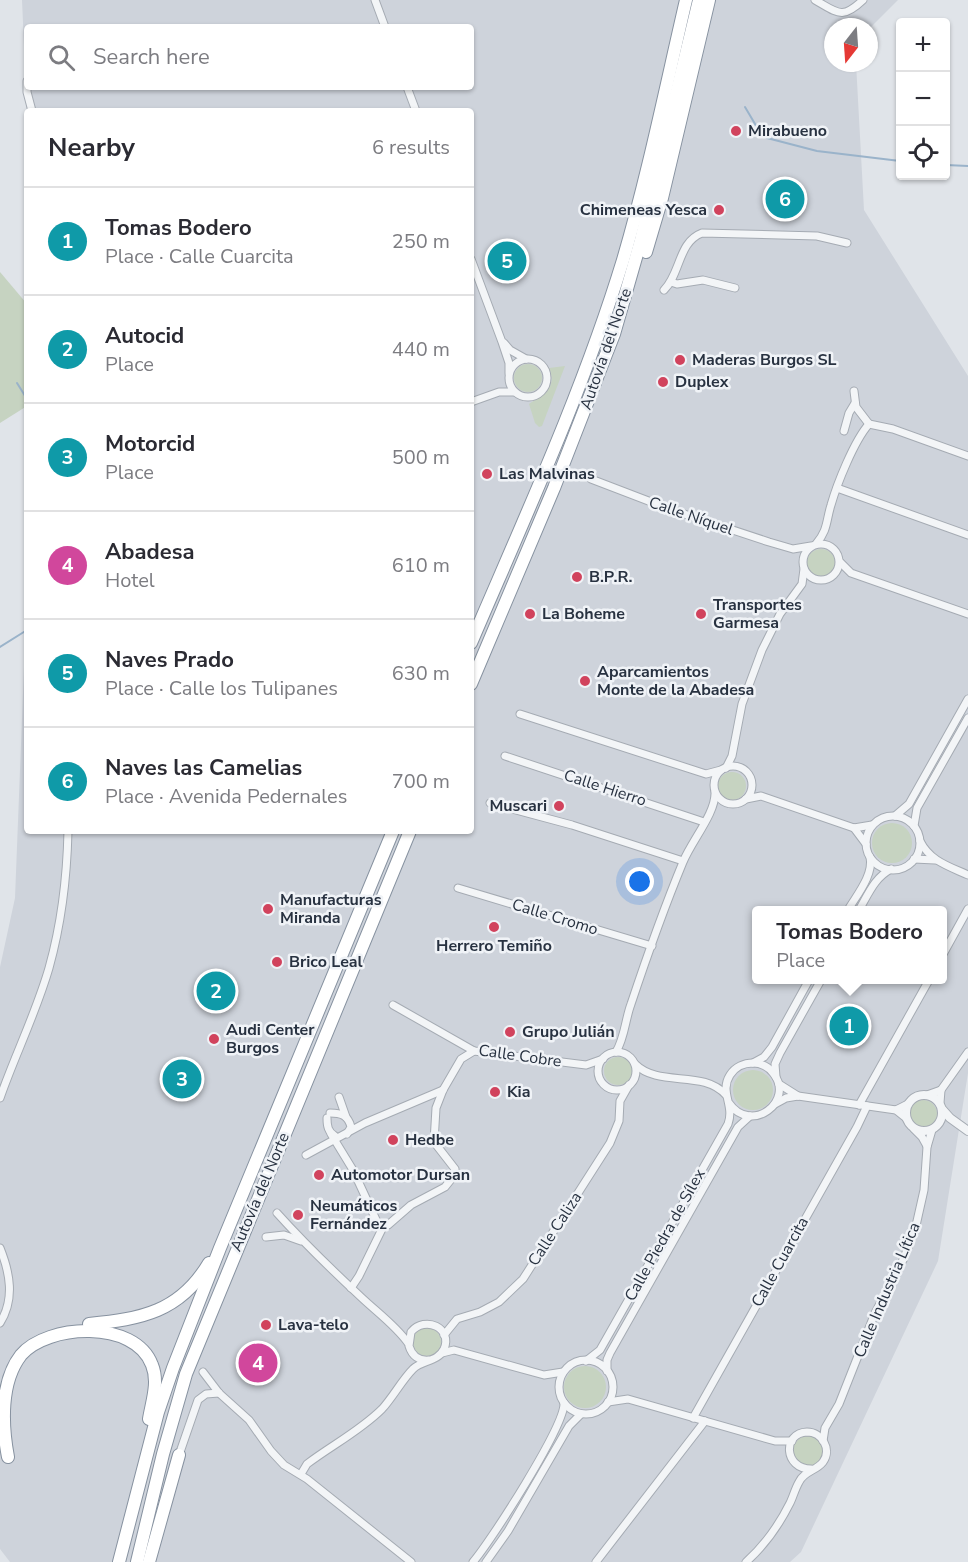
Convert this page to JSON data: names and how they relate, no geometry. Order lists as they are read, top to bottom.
{
  "streets": {
    "highway": ["Autovía del Norte"],
    "street": [
      "Calle Níquel",
      "Calle Hierro",
      "Calle Cromo",
      "Calle Cobre",
      "Calle Caliza",
      "Calle Piedra de Sílex",
      "Calle Cuarcita",
      "Calle Industria Lítica"
    ]
  },
  "crossings": [
    ["Calle Cobre", "Calle Caliza"]
  ],
  "places": [
    "Mirabueno",
    "Chimeneas Yesca",
    "Maderas Burgos SL",
    "Duplex",
    "Las Malvinas",
    "B.P.R.",
    "La Boheme",
    "Transportes Garmesa",
    "Aparcamientos Monte de la Abadesa",
    "Muscari",
    "Manufacturas Miranda",
    "Herrero Temiño",
    "Brico Leal",
    "Grupo Julián",
    "Audi Center Burgos",
    "Kia",
    "Hedbe",
    "Automotor Dursan",
    "Neumáticos Fernández",
    "Lava-telo"
  ],
  "north": "bottom",
  "page": {
    "map_buttons": ["+", "−"],
    "search": "Search here",
    "heading": ["Nearby", "6 results"],
    "pins": [
      "6",
      "5",
      "2",
      "1",
      "3",
      "4"
    ],
    "list": [
      {
        "mark": "1",
        "name": "Tomas Bodero",
        "note": "Place · Calle Cuarcita",
        "value": "250 m"
      },
      {
        "mark": "2",
        "name": "Autocid",
        "note": "Place",
        "value": "440 m"
      },
      {
        "mark": "3",
        "name": "Motorcid",
        "note": "Place",
        "value": "500 m"
      },
      {
        "mark": "4",
        "name": "Abadesa",
        "note": "Hotel",
        "value": "610 m"
      },
      {
        "mark": "5",
        "name": "Naves Prado",
        "note": "Place · Calle los Tulipanes",
        "value": "630 m"
      },
      {
        "mark": "6",
        "name": "Naves las Camelias",
        "note": "Place · Avenida Pedernales",
        "value": "700 m"
      }
    ],
    "popup": ["Tomas Bodero", "Place"]
  }
}
